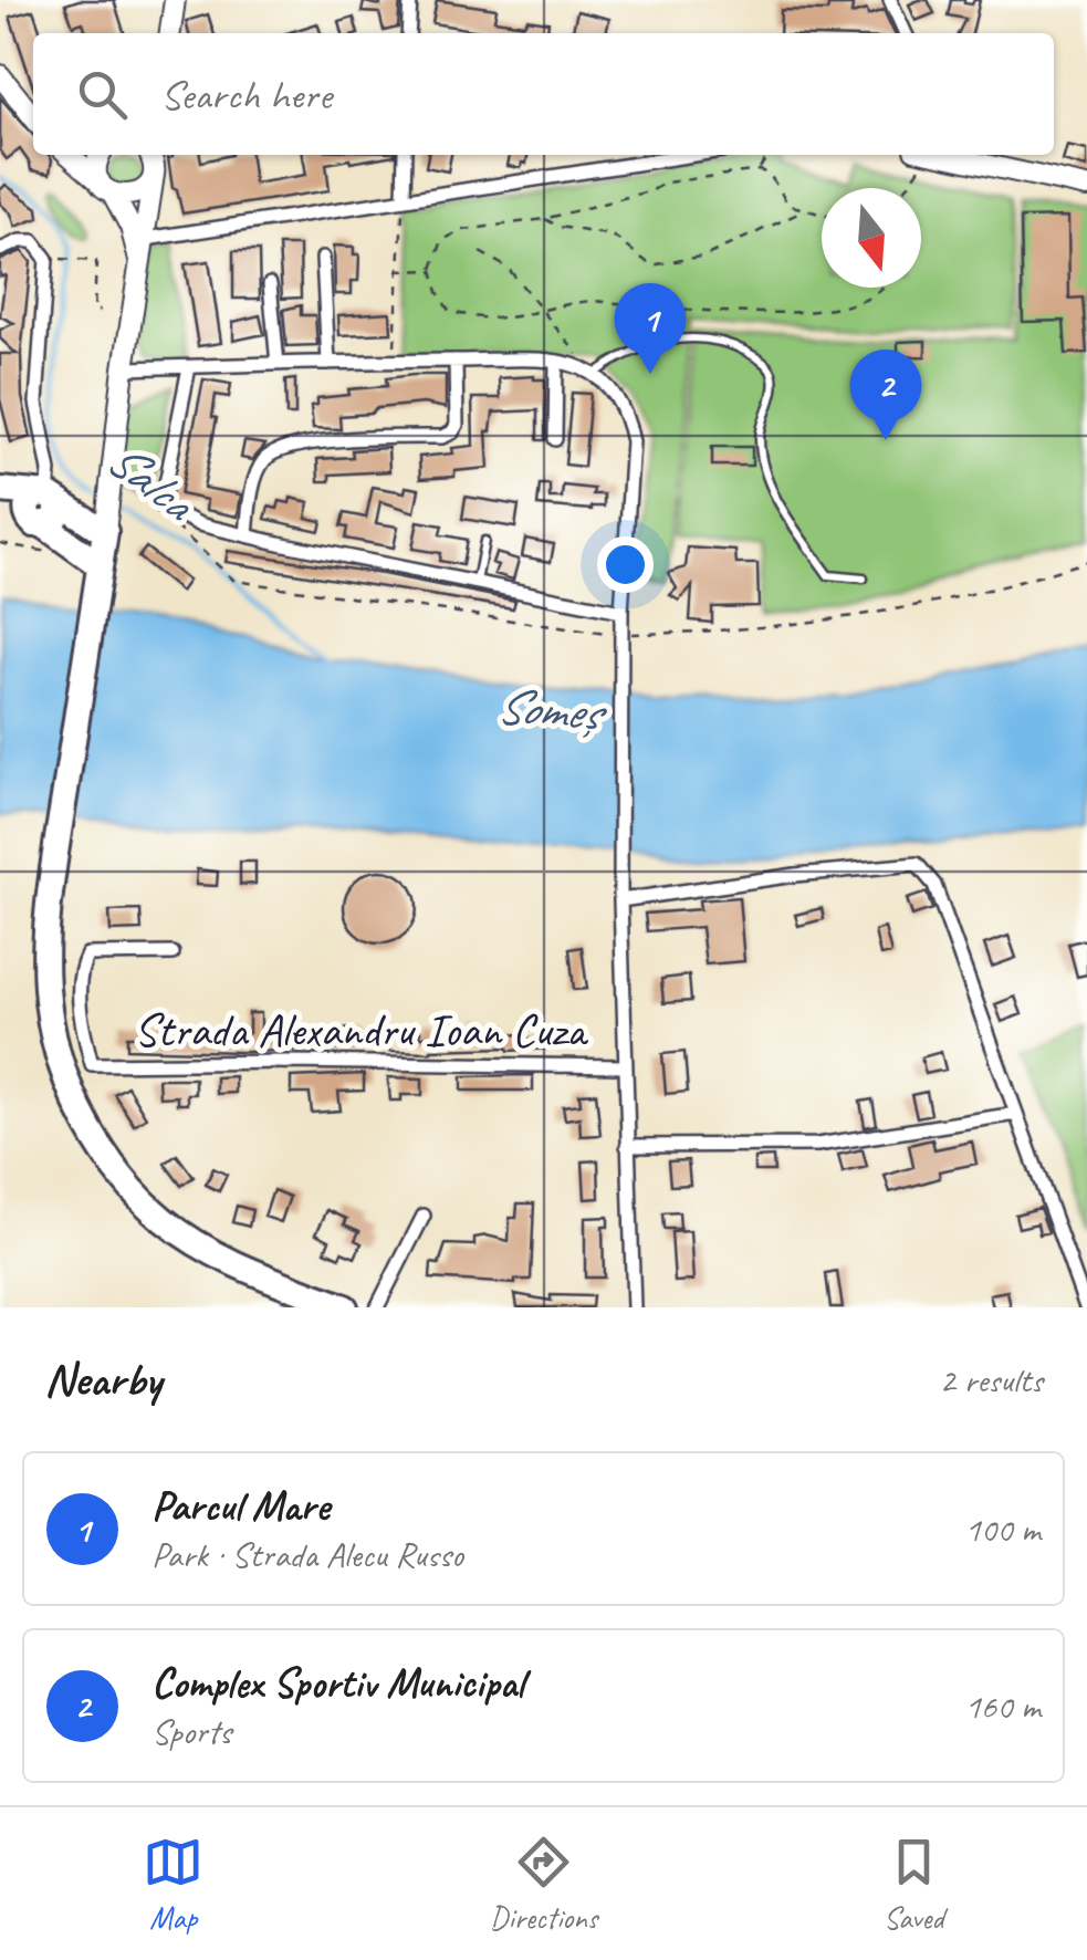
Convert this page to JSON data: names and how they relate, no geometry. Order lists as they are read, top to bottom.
{
  "streets": {
    "street": ["Strada Alexandru Ioan Cuza"]
  },
  "water": ["Salca", "Someș"],
  "north": "bottom",
  "page": {
    "search": "Search here",
    "pins": ["1", "2"],
    "heading": ["Nearby", "2 results"],
    "list": [
      {
        "mark": "1",
        "name": "Parcul Mare",
        "note": "Park · Strada Alecu Russo",
        "value": "100 m"
      },
      {
        "mark": "2",
        "name": "Complex Sportiv Municipal",
        "note": "Sports",
        "value": "160 m"
      }
    ],
    "nav": ["Map", "Directions", "Saved"]
  }
}
